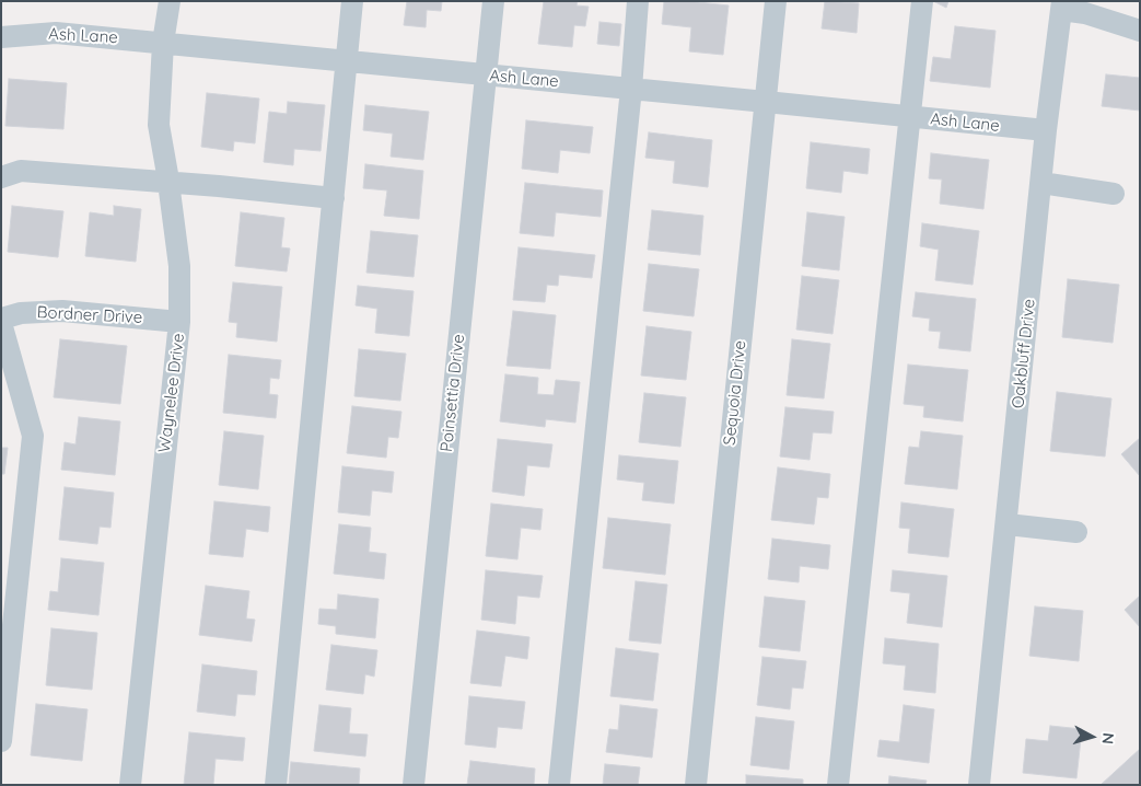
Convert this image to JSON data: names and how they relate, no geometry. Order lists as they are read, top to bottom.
{
  "streets": {
    "street": [
      "Ash Lane",
      "Bordner Drive",
      "Oakbluff Drive",
      "Waynelee Drive",
      "Poinsettia Drive",
      "Sequoia Drive"
    ]
  },
  "crossings": [
    ["Ash Lane", "Oakbluff Drive"],
    ["Ash Lane", "Waynelee Drive"],
    ["Ash Lane", "Poinsettia Drive"],
    ["Ash Lane", "Sequoia Drive"],
    ["Bordner Drive", "Waynelee Drive"]
  ],
  "north": "right"
}
